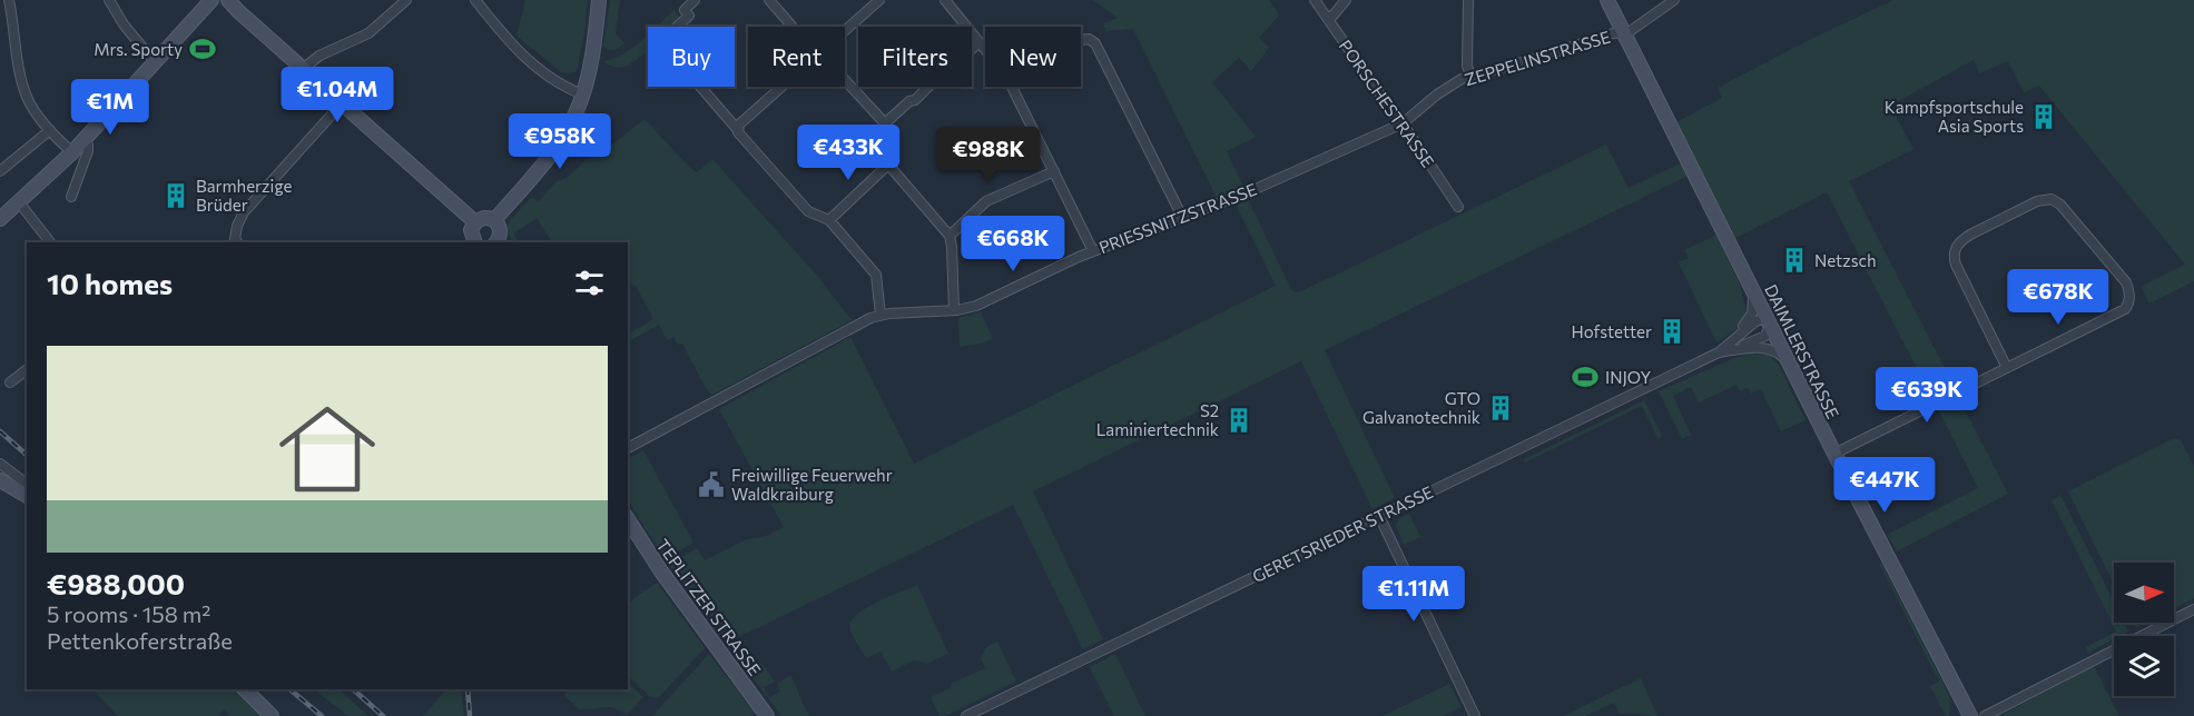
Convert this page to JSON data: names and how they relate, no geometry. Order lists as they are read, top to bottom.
{
  "streets": {
    "street": [
      "ZEPPELINSTRASSE",
      "PORSCHESTRASSE",
      "PRIESSNITZSTRASSE",
      "DAIMLERSTRASSE",
      "GERETSRIEDER STRASSE",
      "TEPLITZER STRASSE"
    ]
  },
  "crossings": [
    ["ZEPPELINSTRASSE", "PORSCHESTRASSE"],
    ["ZEPPELINSTRASSE", "PRIESSNITZSTRASSE"],
    ["ZEPPELINSTRASSE", "DAIMLERSTRASSE"],
    ["PORSCHESTRASSE", "PRIESSNITZSTRASSE"],
    ["DAIMLERSTRASSE", "GERETSRIEDER STRASSE"]
  ],
  "places": {
    "sports": ["Mrs. Sporty", "INJOY"],
    "building": [
      "Kampfsportschule Asia Sports",
      "Barmherzige Brüder",
      "Netzsch",
      "Hofstetter",
      "GTO Galvanotechnik",
      "S2 Laminiertechnik"
    ],
    "public building": ["Freiwillige Feuerwehr Waldkraiburg"]
  },
  "north": "right",
  "page": {
    "chip": [
      "Buy",
      "Rent",
      "Filters",
      "New"
    ],
    "price": [
      "€1.04M",
      "€1M",
      "€958K",
      "€433K",
      "€988K",
      "€668K",
      "€678K",
      "€639K",
      "€447K",
      "€1.11M"
    ],
    "heading": "10 homes",
    "list": [
      {
        "name": "€988,000",
        "note": "5 rooms · 158 m² · Pettenkoferstraße"
      }
    ]
  }
}
